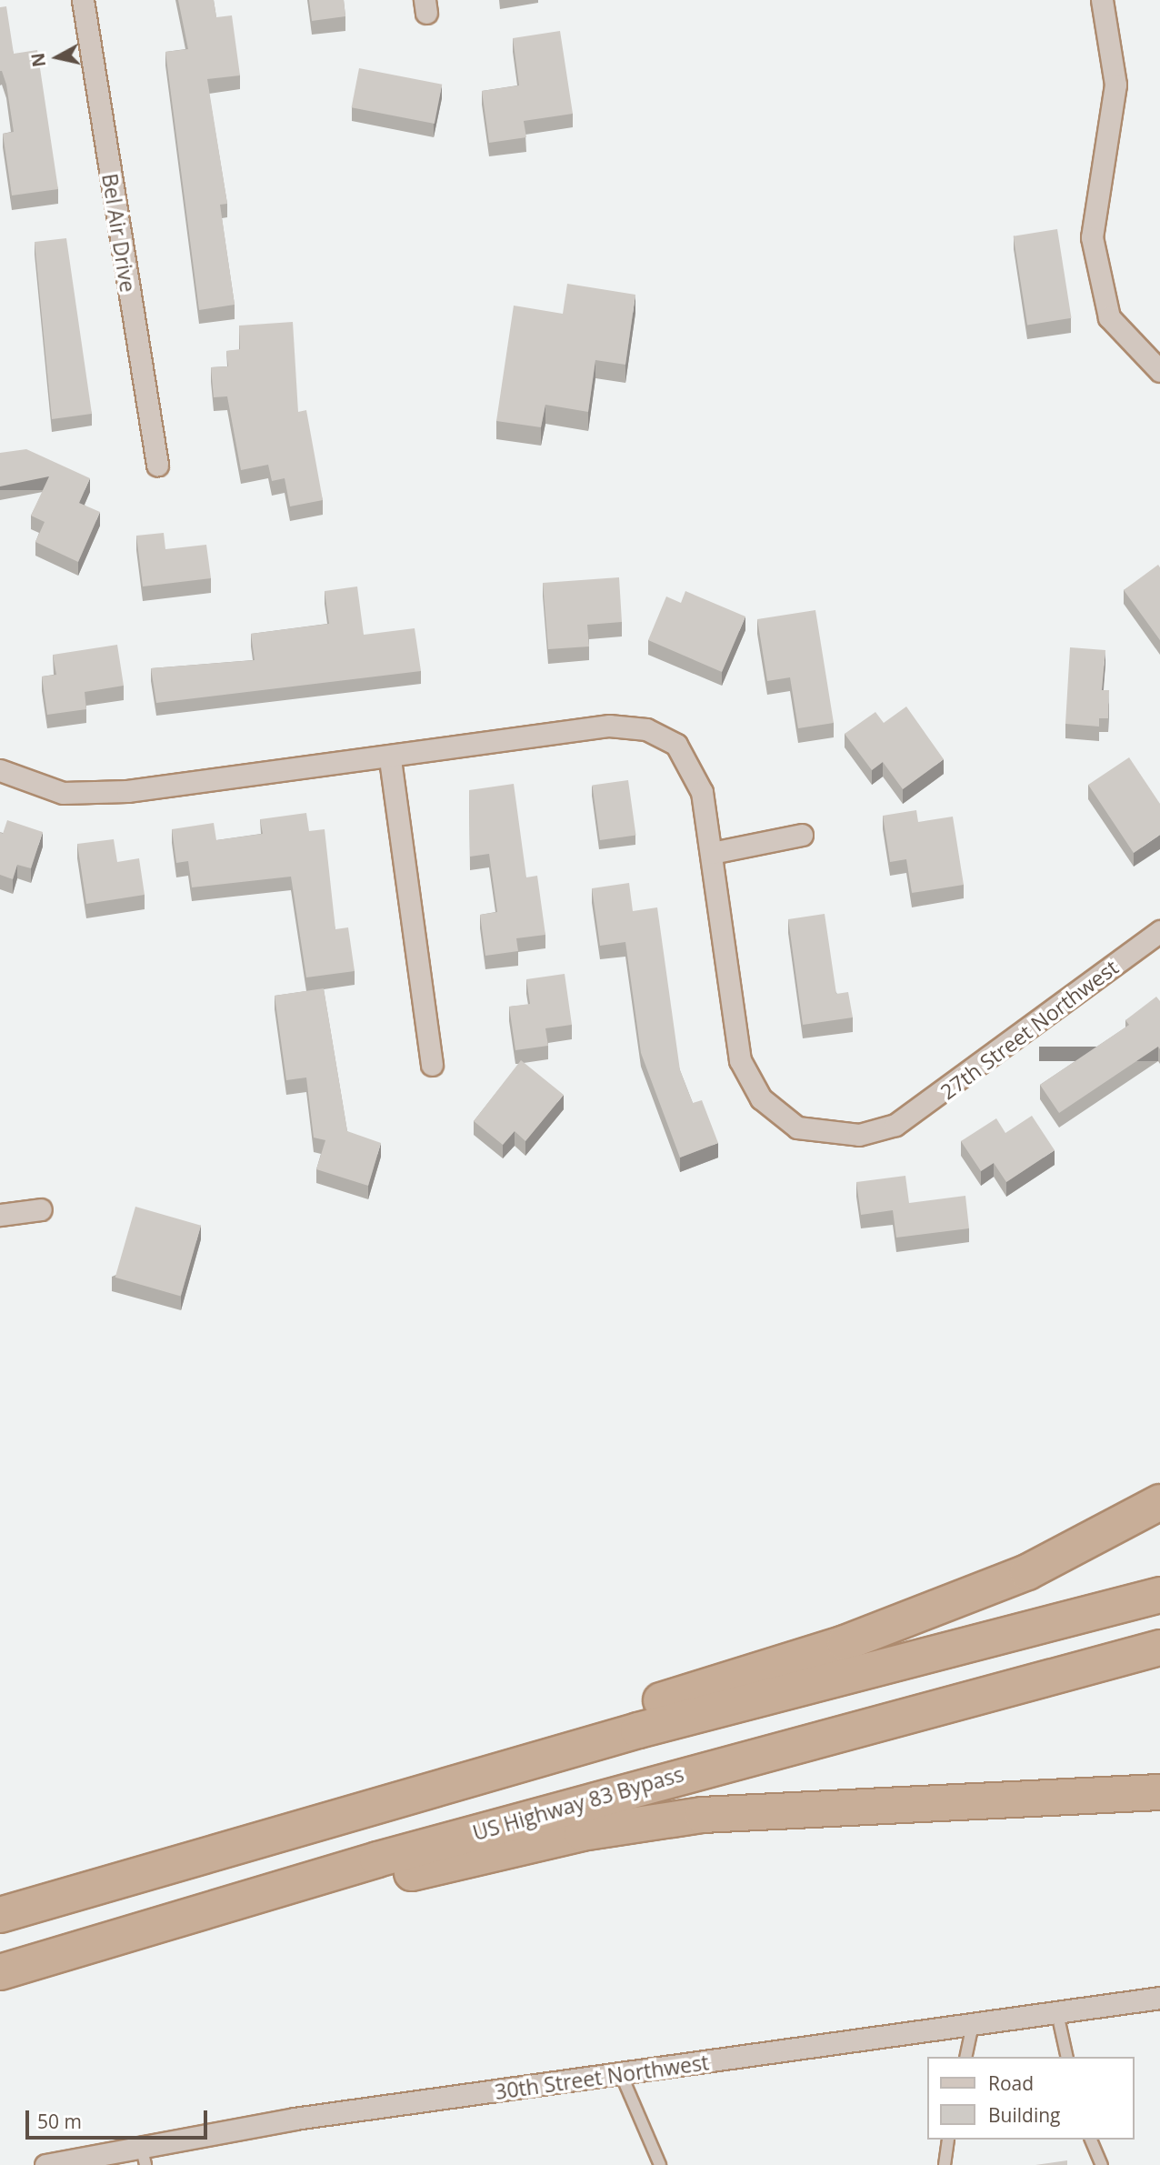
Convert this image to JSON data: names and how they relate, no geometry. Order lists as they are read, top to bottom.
{
  "streets": {
    "highway": ["US Highway 83 Bypass"],
    "street": ["Bel Air Drive", "27th Street Northwest", "30th Street Northwest"]
  },
  "legend": ["Road", "Building"],
  "scale_bar": "50 m",
  "north": "left"
}
